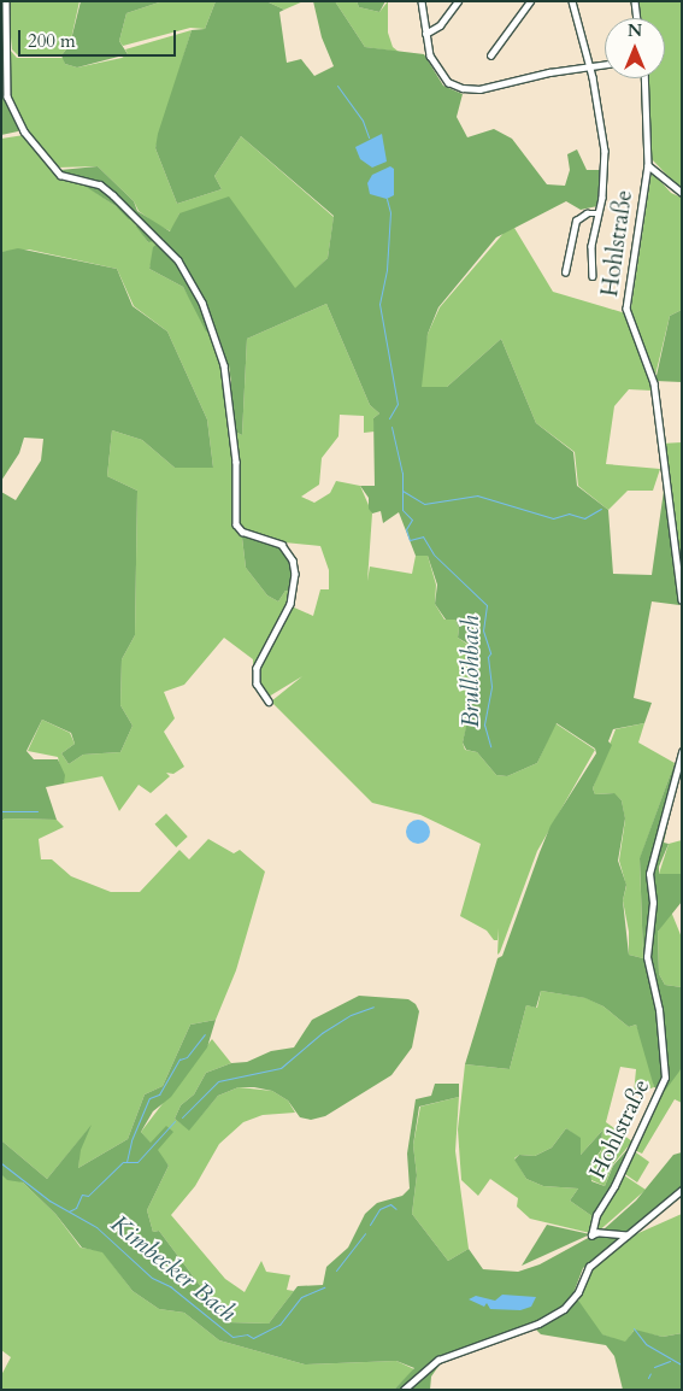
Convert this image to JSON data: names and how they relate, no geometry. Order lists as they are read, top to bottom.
{
  "streets": {
    "street": ["Hohlstraße"]
  },
  "water": ["Brullöhbach", "Kimbecker Bach"],
  "scale_bar": "200 m",
  "north": "top"
}
